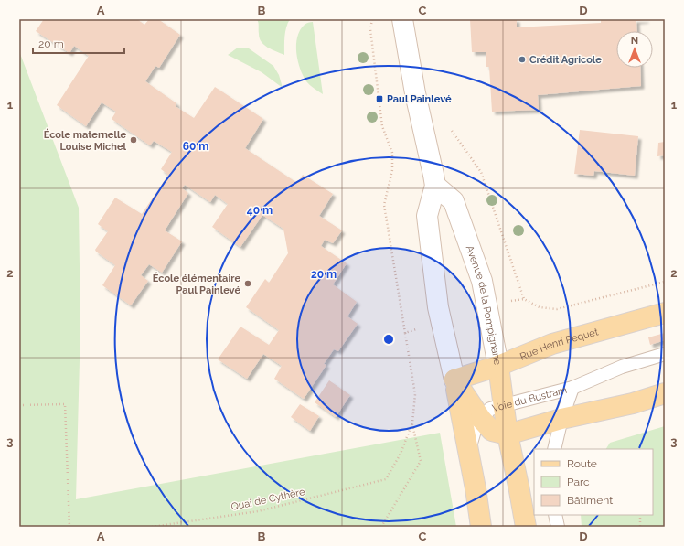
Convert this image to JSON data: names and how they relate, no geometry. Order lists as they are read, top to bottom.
{
  "streets": {
    "main road": ["Avenue de la Pompignane", "Rue Henri Pequet"],
    "lane": ["Voie du Bustram"],
    "path": ["Quai de Cythère"]
  },
  "crossings": [
    ["Avenue de la Pompignane", "Rue Henri Pequet"],
    ["Avenue de la Pompignane", "Voie du Bustram"]
  ],
  "places": {
    "other": ["Crédit Agricole", "École maternelle Louise Michel", "École élémentaire Paul Painlevé"],
    "transit": ["Paul Painlevé"]
  },
  "legend": ["Route", "Parc", "Bâtiment"],
  "scale_bar": "20 m",
  "north": "top",
  "grid": {
    "columns": [
      "A",
      "B",
      "C",
      "D"
    ],
    "rows": ["1", "2", "3"]
  },
  "rings": ["60 m", "40 m", "20 m"]
}
